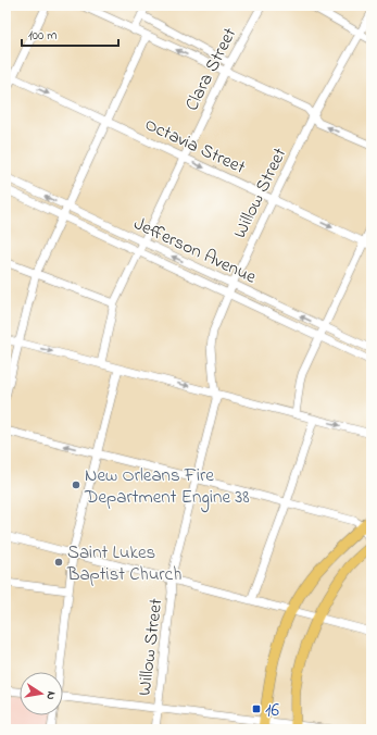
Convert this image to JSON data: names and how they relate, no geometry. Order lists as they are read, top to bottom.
{
  "streets": {
    "street": [
      "Clara Street",
      "Octavia Street",
      "Willow Street",
      "Jefferson Avenue"
    ]
  },
  "crossings": [
    ["Clara Street", "Octavia Street"],
    ["Clara Street", "Jefferson Avenue"],
    ["Octavia Street", "Willow Street"],
    ["Willow Street", "Jefferson Avenue"]
  ],
  "one_way": ["Octavia Street"],
  "places": {
    "other": ["New Orleans Fire Department Engine 38", "Saint Lukes Baptist Church"],
    "transit": ["16"]
  },
  "scale_bar": "100 m",
  "north": "right"
}
